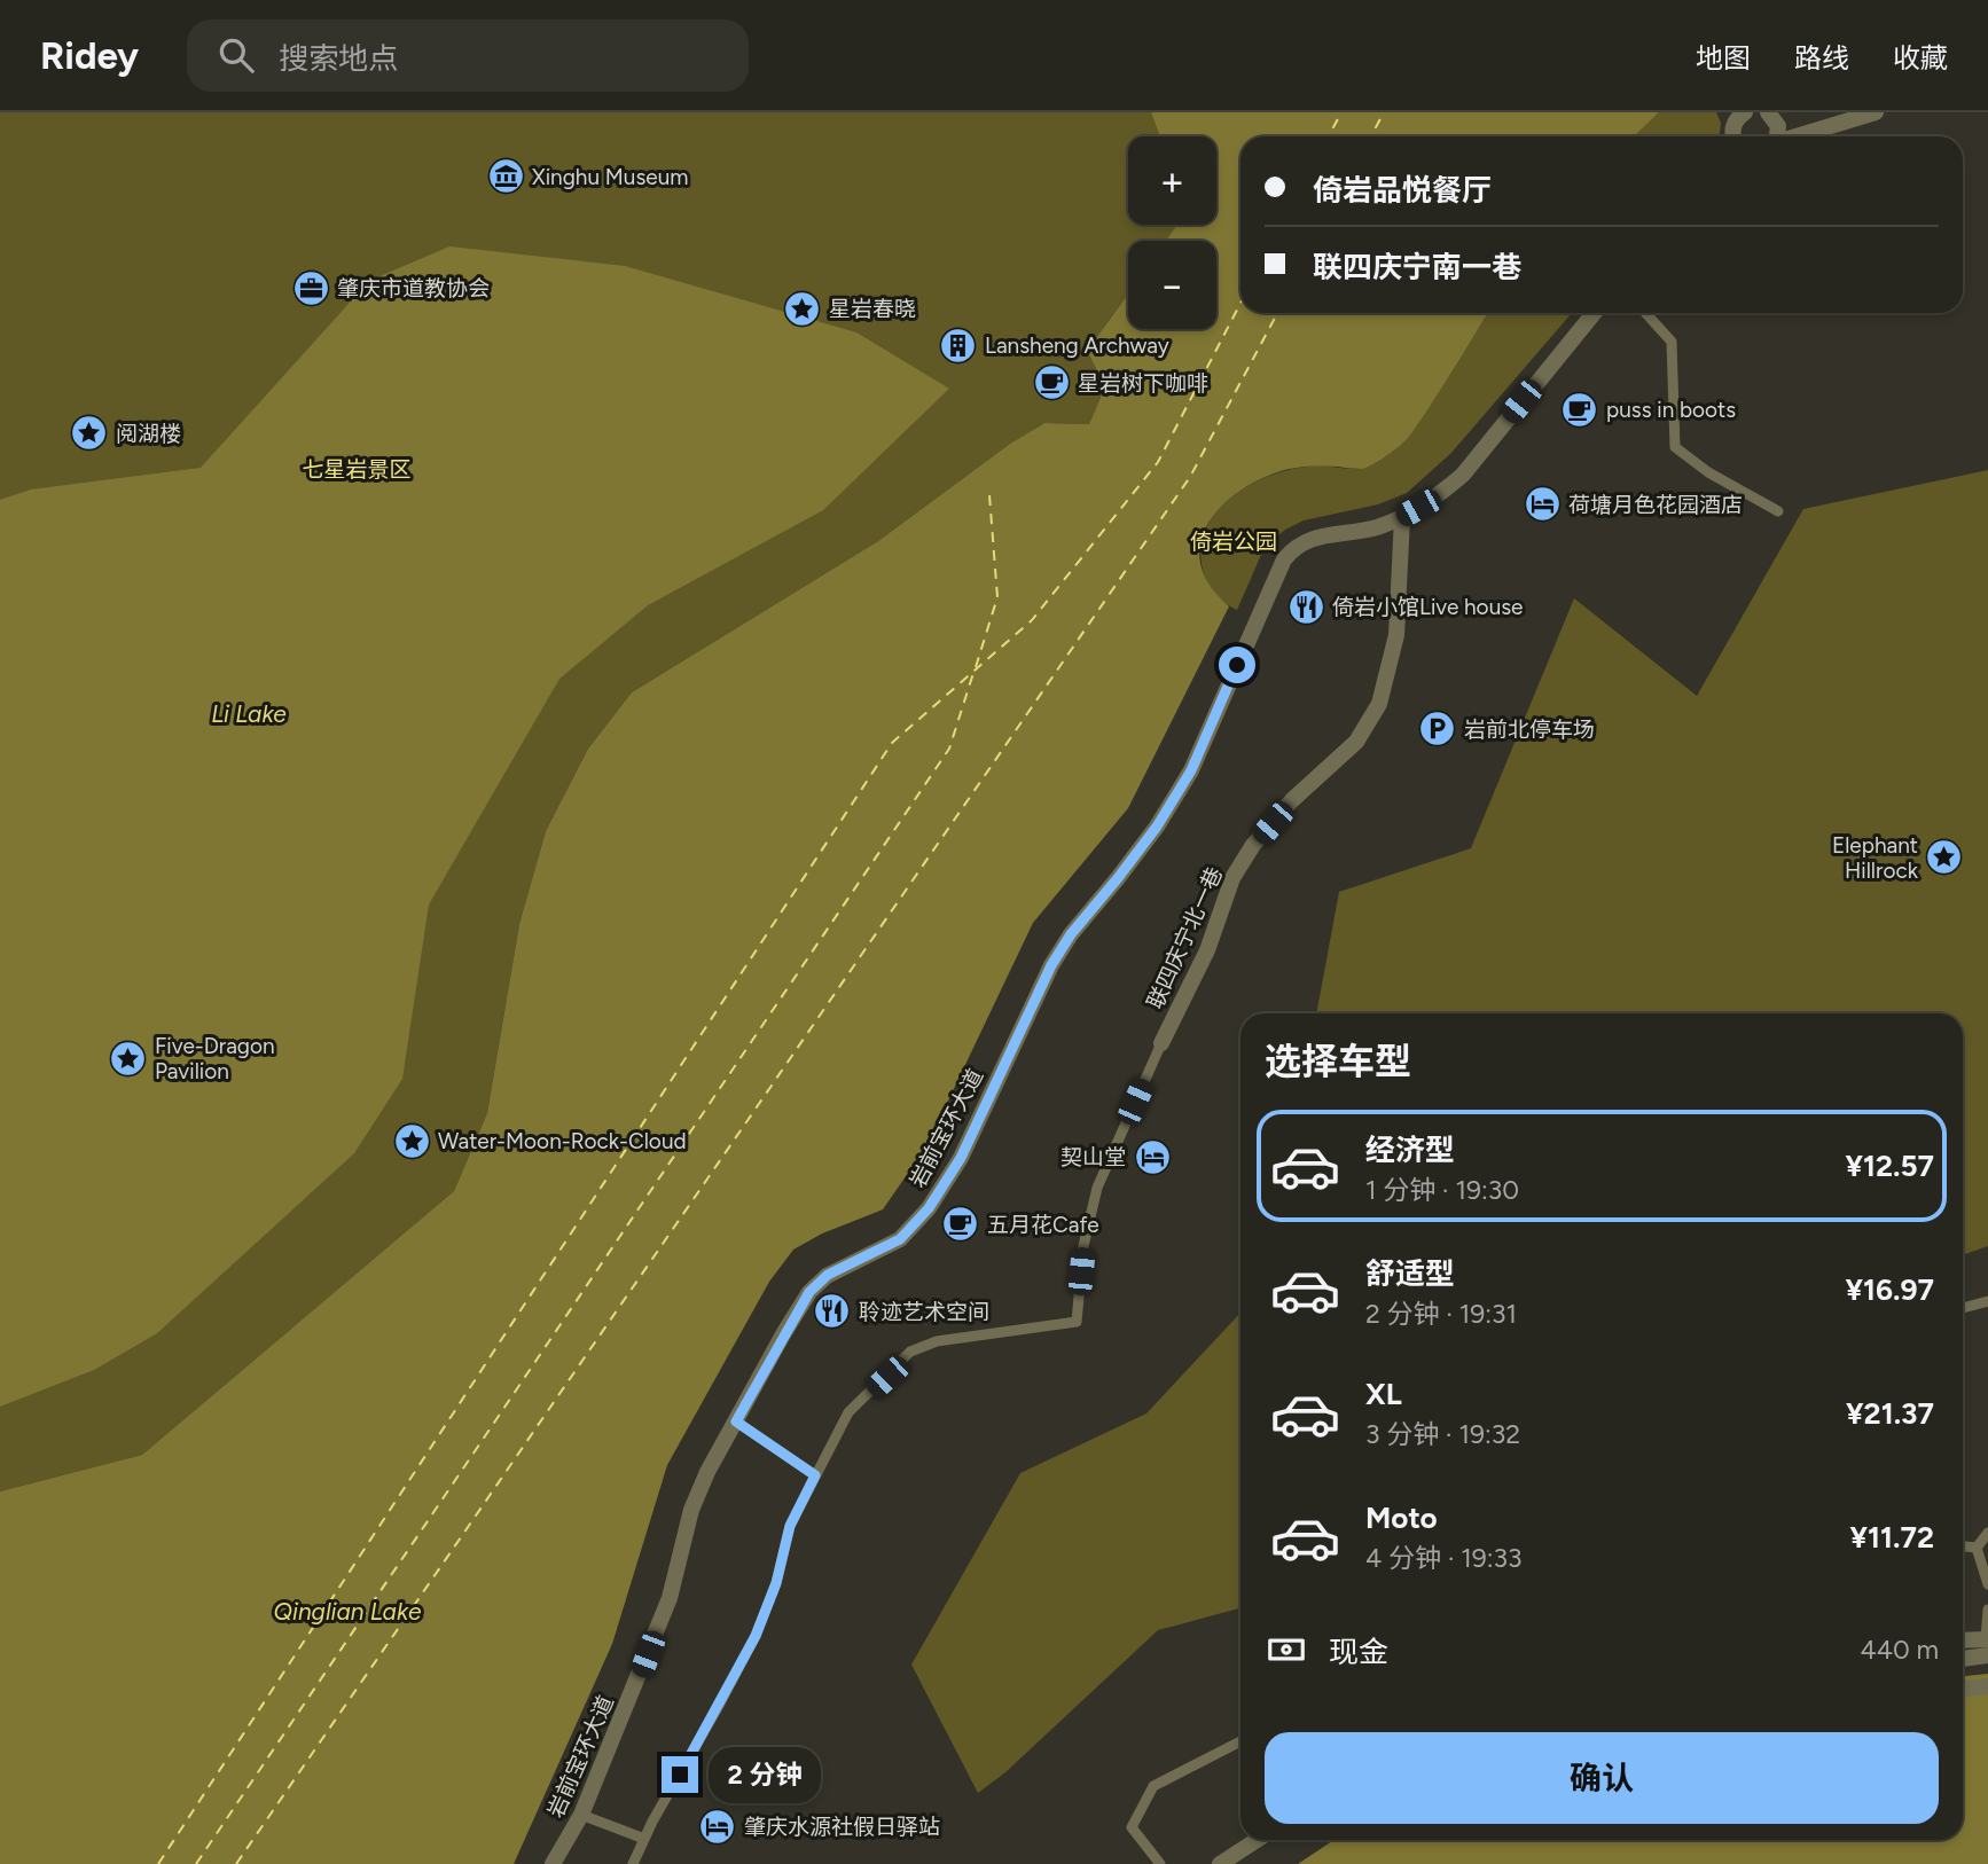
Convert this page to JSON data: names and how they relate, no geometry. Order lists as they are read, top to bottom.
{
  "streets": {
    "street": ["联四庆宁北一巷", "岩前宝环大道"]
  },
  "crossings": [
    ["联四庆宁北一巷", "岩前宝环大道"]
  ],
  "water": ["Li Lake", "Qinglian Lake"],
  "parks": ["七星岩景区", "倚岩公园"],
  "places": {
    "museum": ["Xinghu Museum"],
    "office": ["肇庆市道教协会"],
    "place": [
      "星岩春晓",
      "阅湖楼",
      "Elephant Hillrock",
      "Five-Dragon Pavilion",
      "Water-Moon-Rock-Cloud"
    ],
    "building": ["Lansheng Archway"],
    "cafe": ["星岩树下咖啡", "puss in boots", "五月花Cafe"],
    "hotel": ["荷塘月色花园酒店", "契山堂", "肇庆水源社假日驿站"],
    "restaurant": ["倚岩小馆Live house", "聆迹艺术空间"],
    "parking": ["岩前北停车场"]
  },
  "page": {
    "header": "Ridey",
    "search": "搜索地点",
    "nav": ["地图", "路线", "收藏"],
    "map_buttons": ["+", "−"],
    "banner": ["倚岩品悦餐厅", "联四庆宁南一巷"],
    "heading": "选择车型",
    "list": [
      {
        "name": "经济型",
        "note": "1 分钟 · 19:30",
        "value": "¥12.57"
      },
      {
        "name": "舒适型",
        "note": "2 分钟 · 19:31",
        "value": "¥16.97"
      },
      {
        "name": "XL",
        "note": "3 分钟 · 19:32",
        "value": "¥21.37"
      },
      {
        "name": "Moto",
        "note": "4 分钟 · 19:33",
        "value": "¥11.72"
      }
    ],
    "pay": ["现金", "440 m"],
    "buttons": "确认",
    "bubble": "2 分钟"
  }
}
